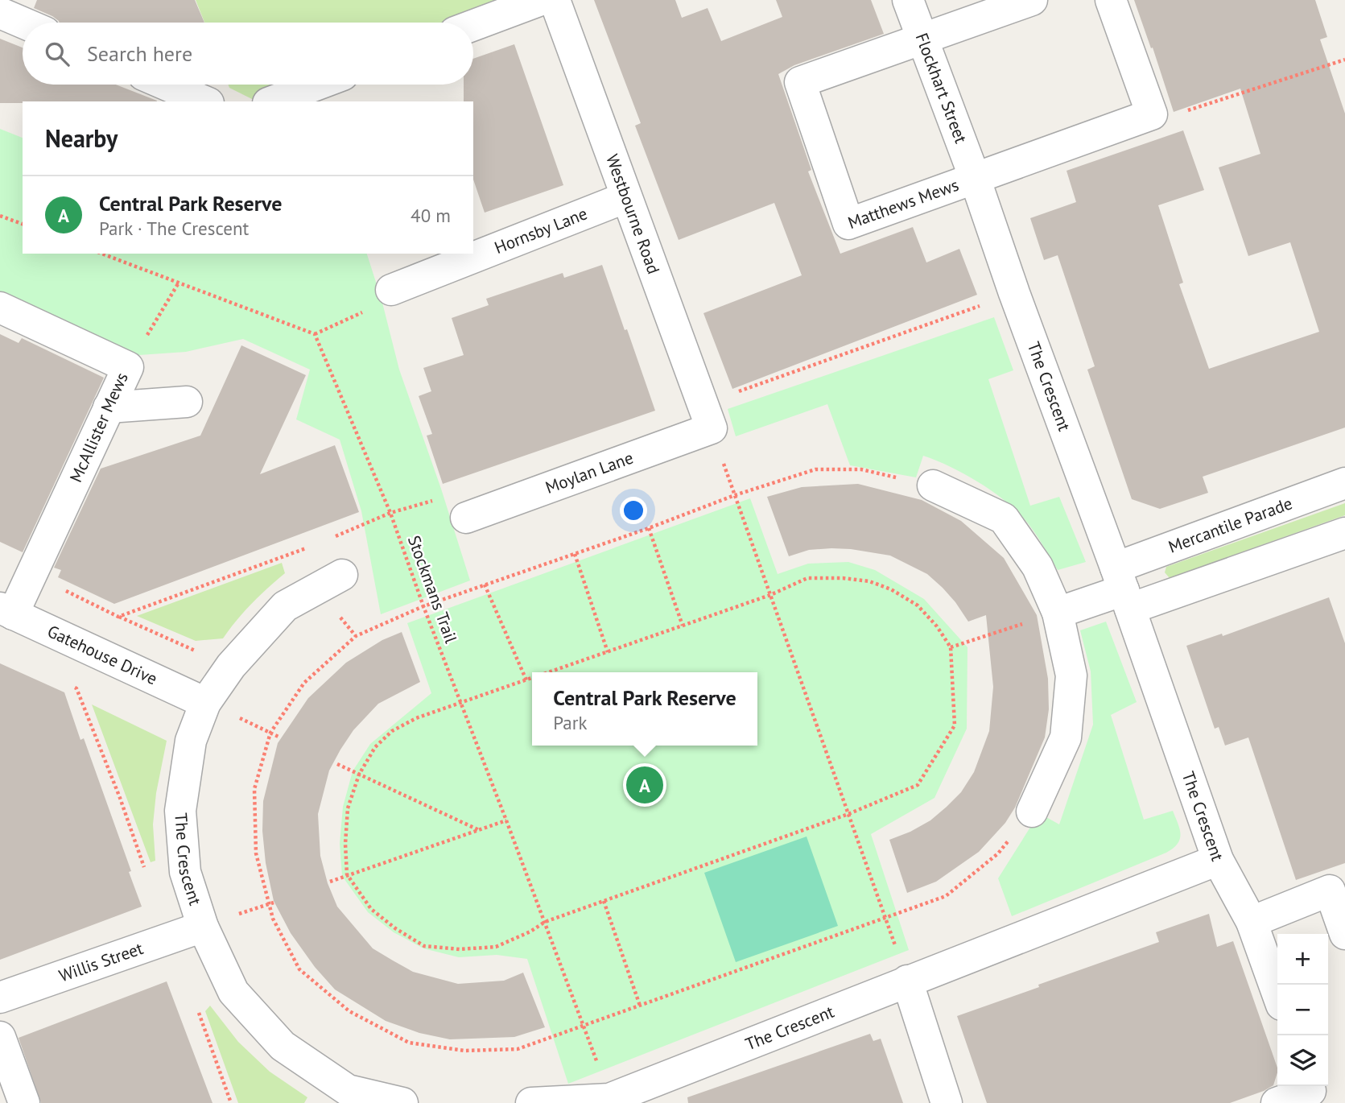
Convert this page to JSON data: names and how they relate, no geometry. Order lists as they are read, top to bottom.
{
  "streets": {
    "street": [
      "Flockhart Street",
      "Matthews Mews",
      "Westbourne Road",
      "Hornsby Lane",
      "The Crescent",
      "McAllister Mews",
      "Moylan Lane",
      "Mercantile Parade",
      "Gatehouse Drive",
      "Willis Street"
    ],
    "path": ["Stockmans Trail"]
  },
  "crossings": [
    ["Flockhart Street", "Matthews Mews"],
    ["Flockhart Street", "The Crescent"],
    ["Matthews Mews", "The Crescent"],
    ["Westbourne Road", "Hornsby Lane"],
    ["Westbourne Road", "Moylan Lane"],
    ["The Crescent", "Mercantile Parade"],
    ["The Crescent", "Gatehouse Drive"],
    ["The Crescent", "Willis Street"],
    ["McAllister Mews", "Gatehouse Drive"]
  ],
  "page": {
    "search": "Search here",
    "heading": "Nearby",
    "list": [
      {
        "mark": "A",
        "name": "Central Park Reserve",
        "note": "Park · The Crescent",
        "value": "40 m"
      }
    ],
    "popup": ["Central Park Reserve", "Park"],
    "pins": "A",
    "map_buttons": ["+", "−"]
  }
}
